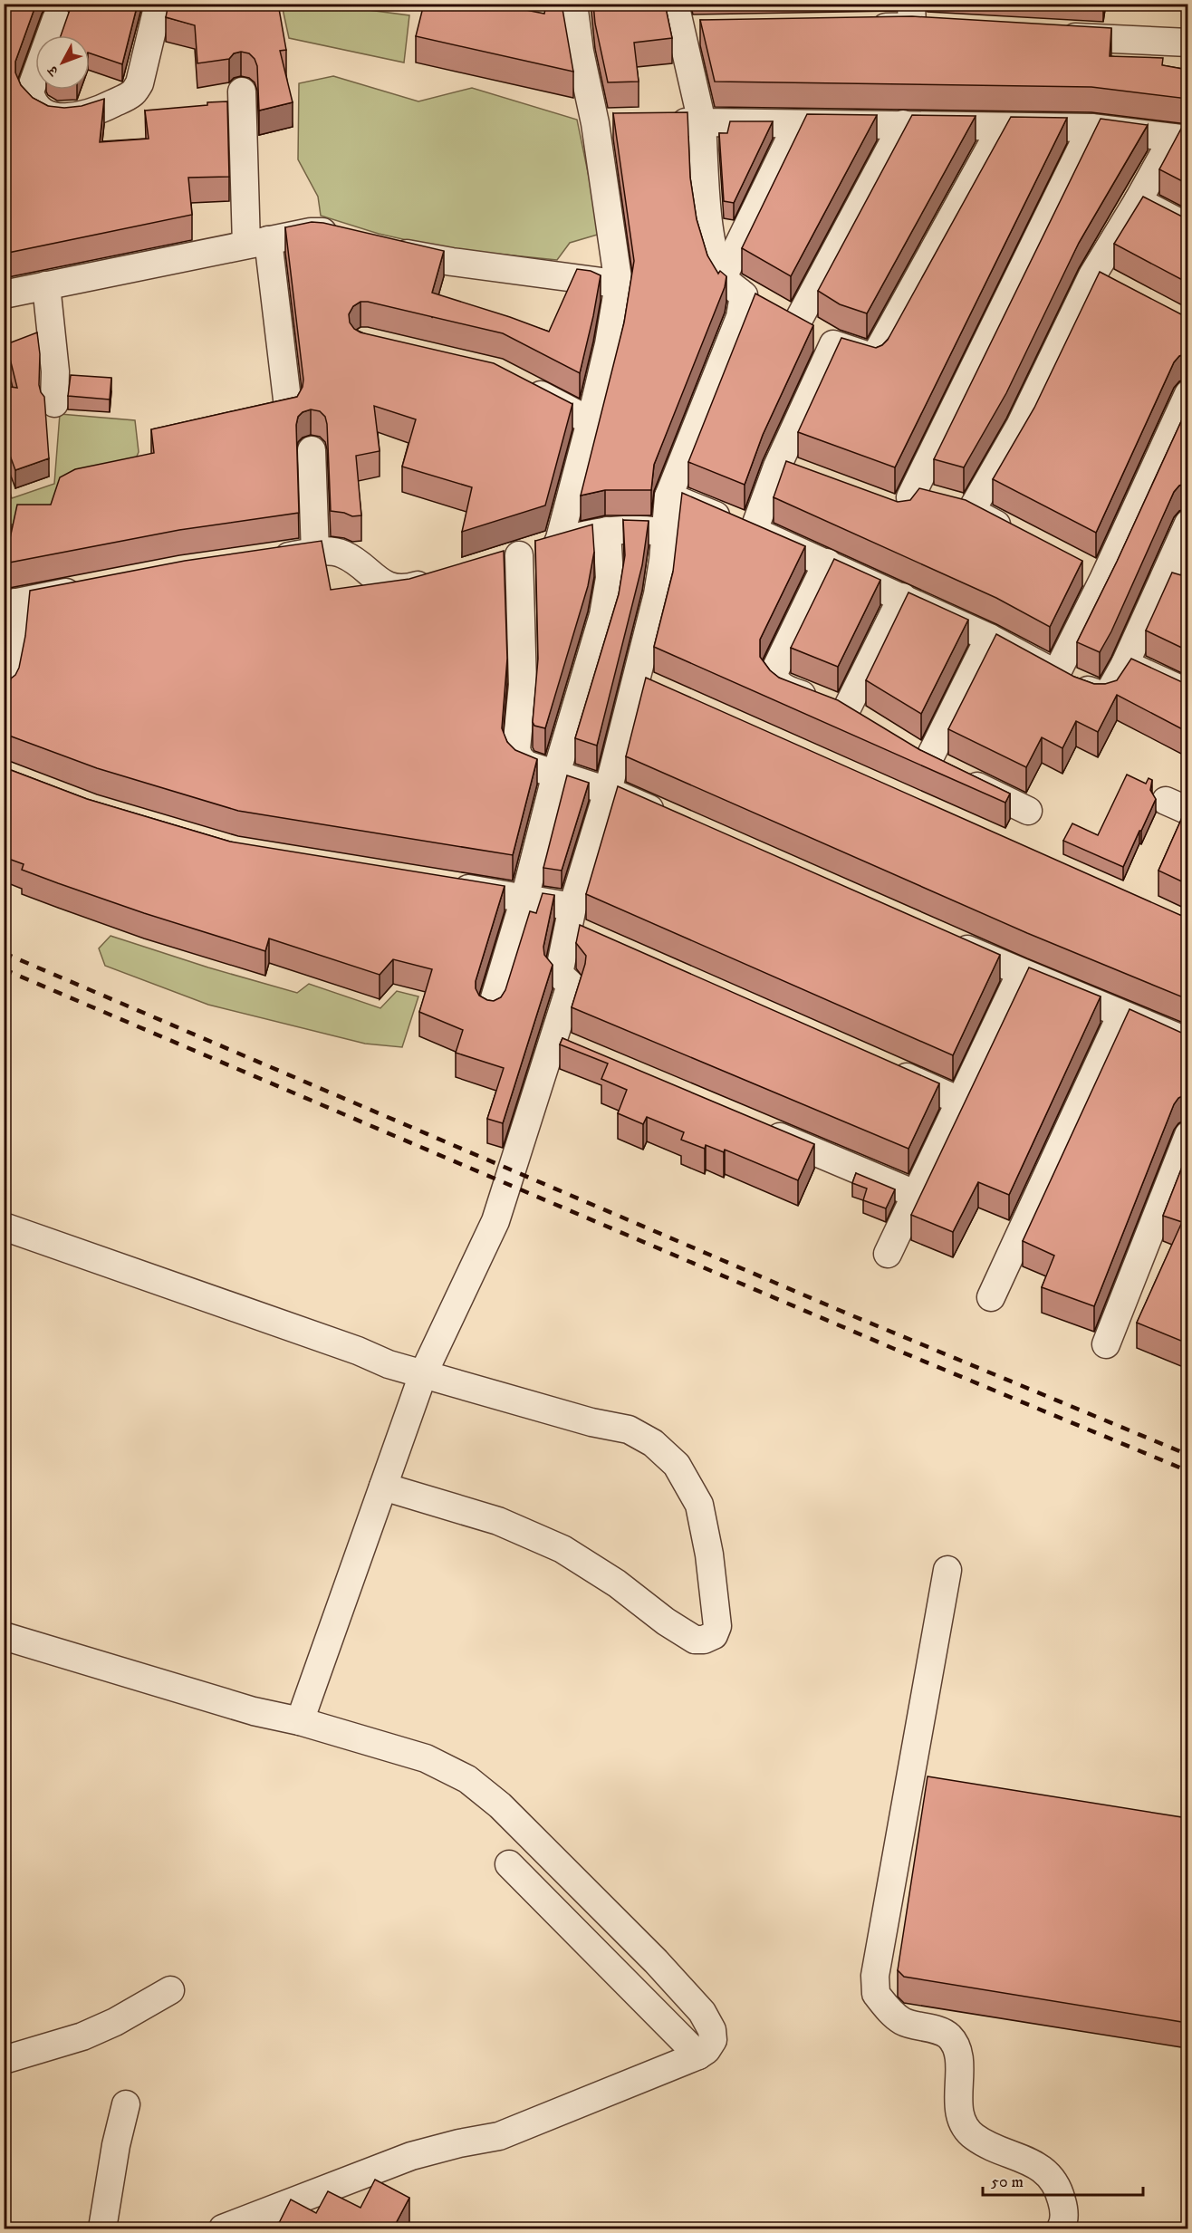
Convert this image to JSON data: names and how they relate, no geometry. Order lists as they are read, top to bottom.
{
  "scale_bar": "50 m",
  "north": "bottom left"
}
